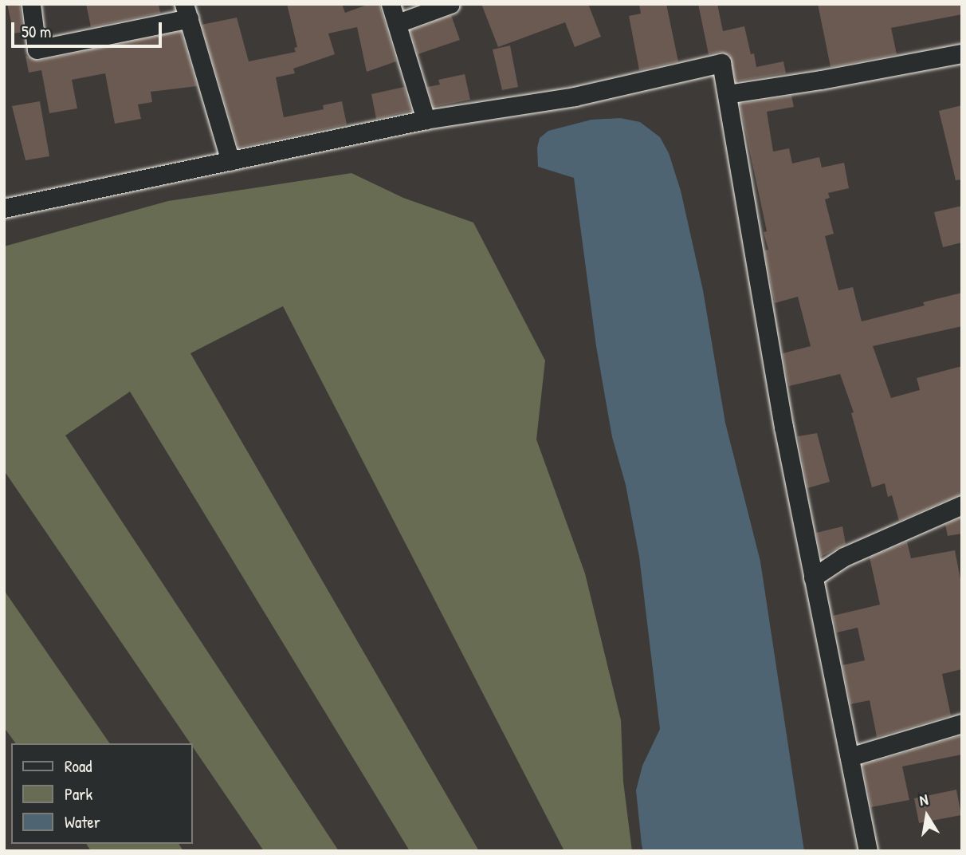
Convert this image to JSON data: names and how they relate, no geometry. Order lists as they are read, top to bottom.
{
  "legend": ["Road", "Park", "Water"],
  "scale_bar": "50 m",
  "north": "top"
}
